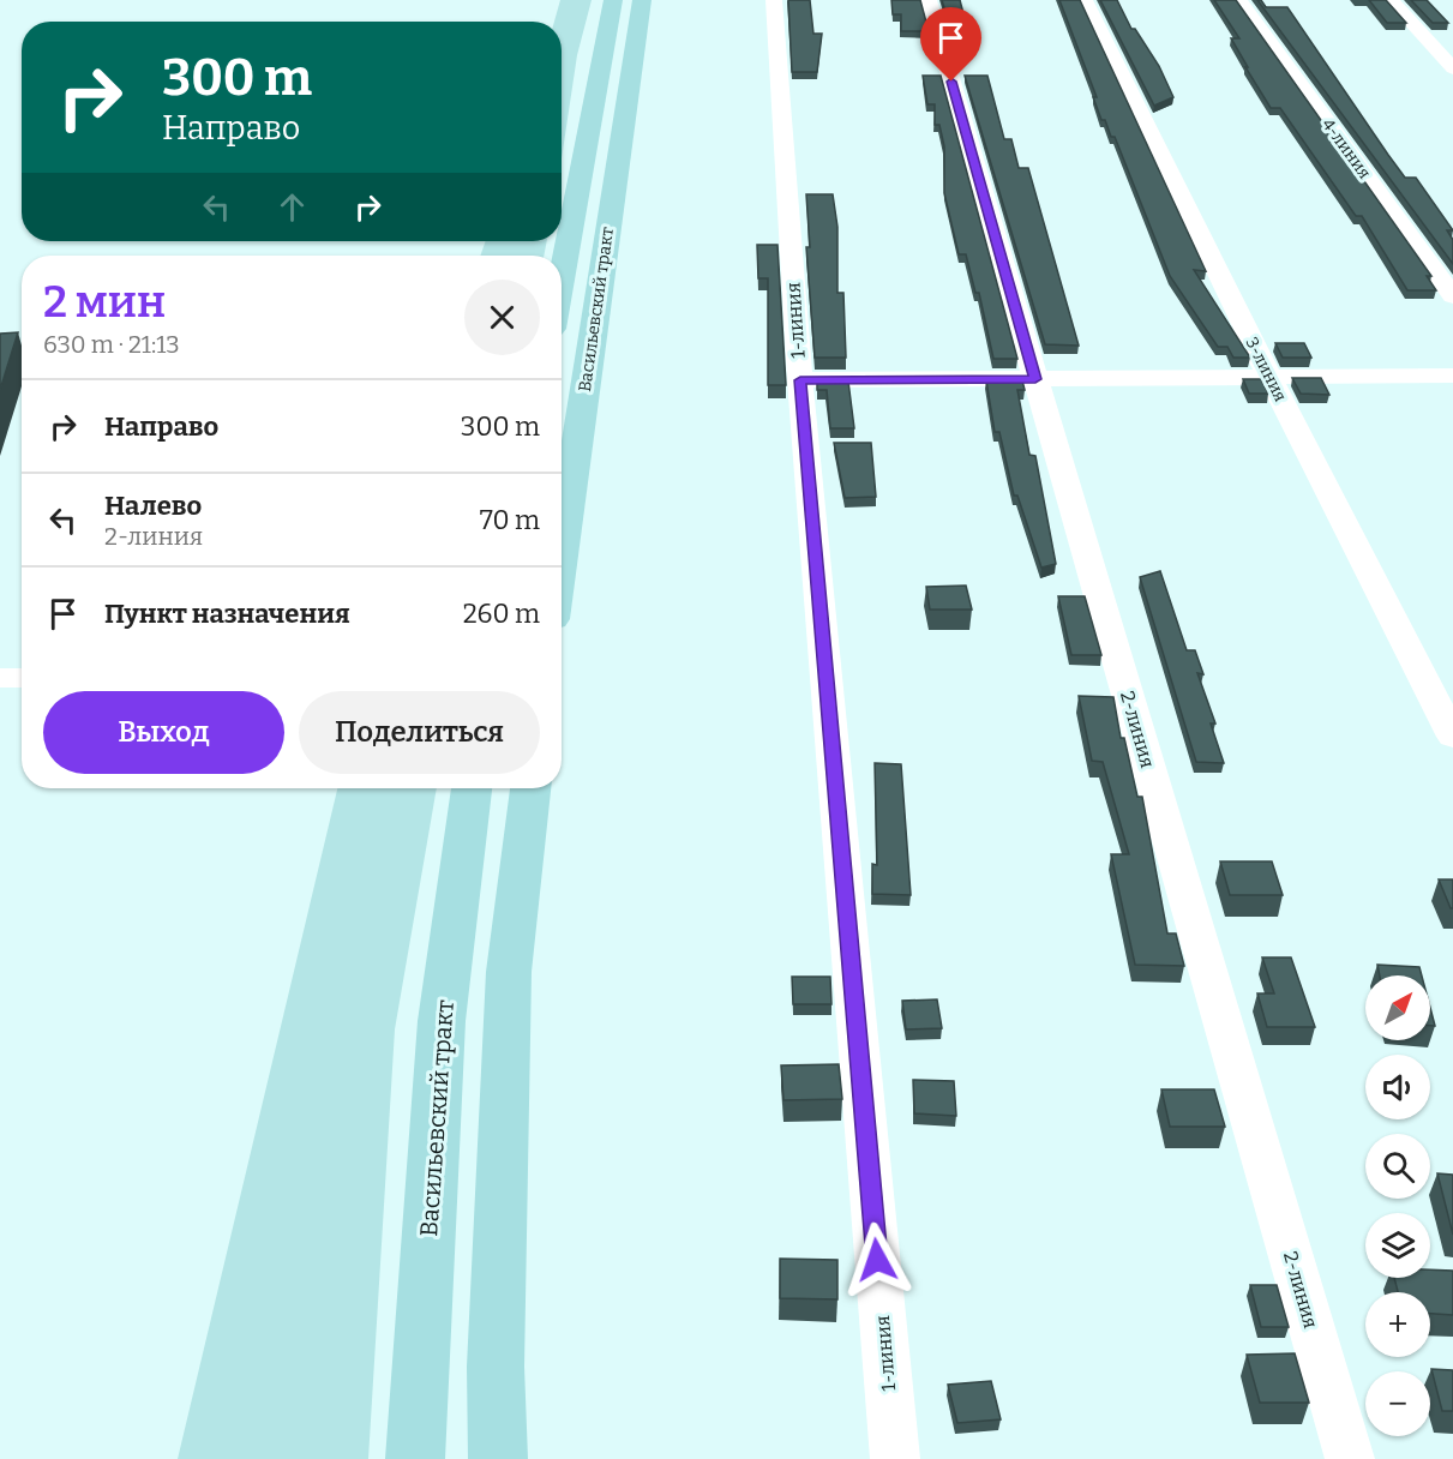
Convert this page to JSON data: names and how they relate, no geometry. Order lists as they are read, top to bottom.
{
  "streets": {
    "main road": ["Васильевский тракт"],
    "street": [
      "4-линия",
      "1-линия",
      "3-линия",
      "2-линия"
    ]
  },
  "north": "top right",
  "page": {
    "turn": ["300 m", "Направо"],
    "heading": ["2 мин", "630 m · 21:13"],
    "list": [
      {
        "name": "Направо",
        "value": "300 m"
      },
      {
        "name": "Налево",
        "note": "2-линия",
        "value": "70 m"
      },
      {
        "name": "Пункт назначения",
        "value": "260 m"
      }
    ],
    "buttons": ["Выход", "Поделиться"],
    "map_buttons": ["+", "−"]
  }
}
